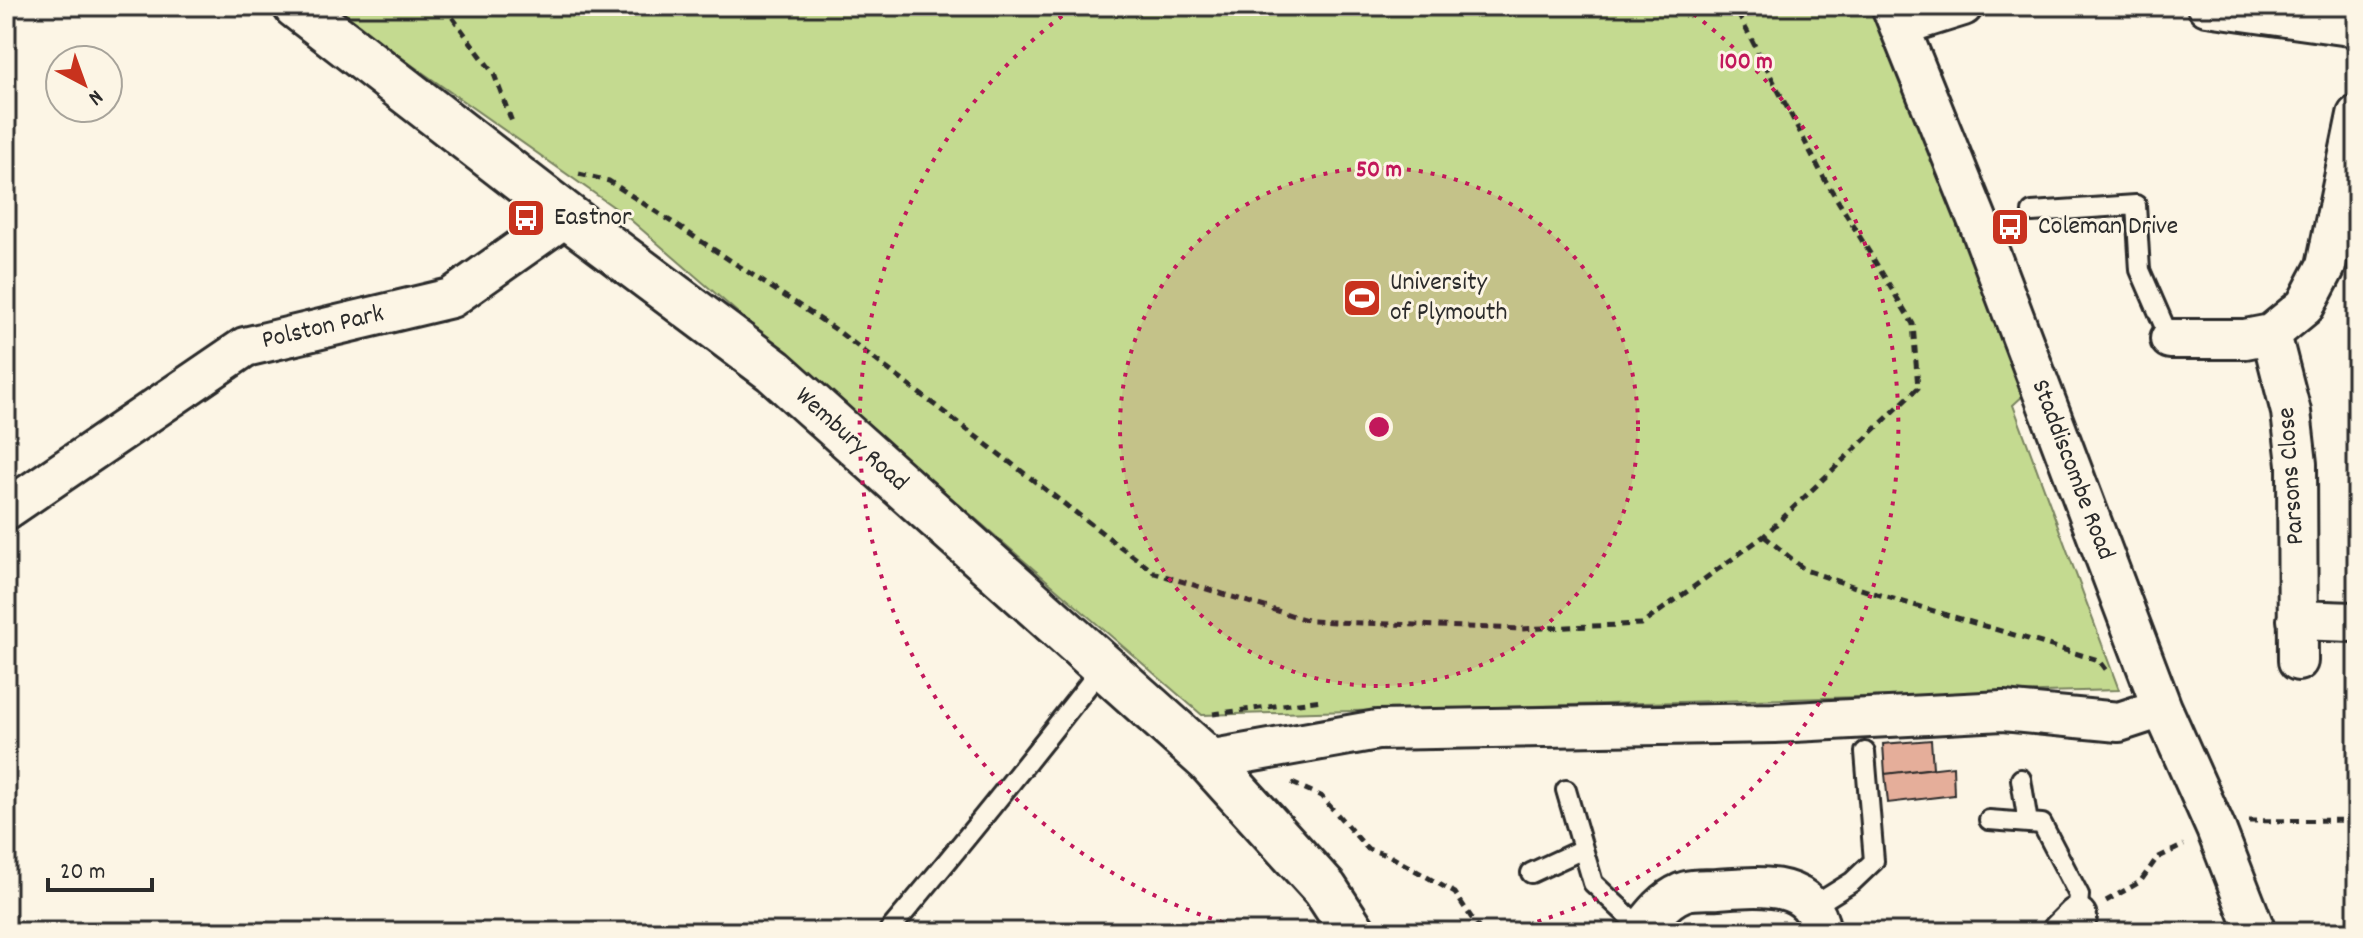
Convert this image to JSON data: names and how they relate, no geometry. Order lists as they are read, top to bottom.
{
  "streets": {
    "street": [
      "Polston Park",
      "Wembury Road",
      "Staddiscombe Road",
      "Parsons Close"
    ]
  },
  "crossings": [
    ["Polston Park", "Wembury Road"]
  ],
  "places": {
    "bus stop": ["Eastnor", "Coleman Drive"],
    "sports": ["University of Plymouth"]
  },
  "scale_bar": "20 m",
  "north": "bottom right",
  "rings": ["100 m", "50 m"]
}
